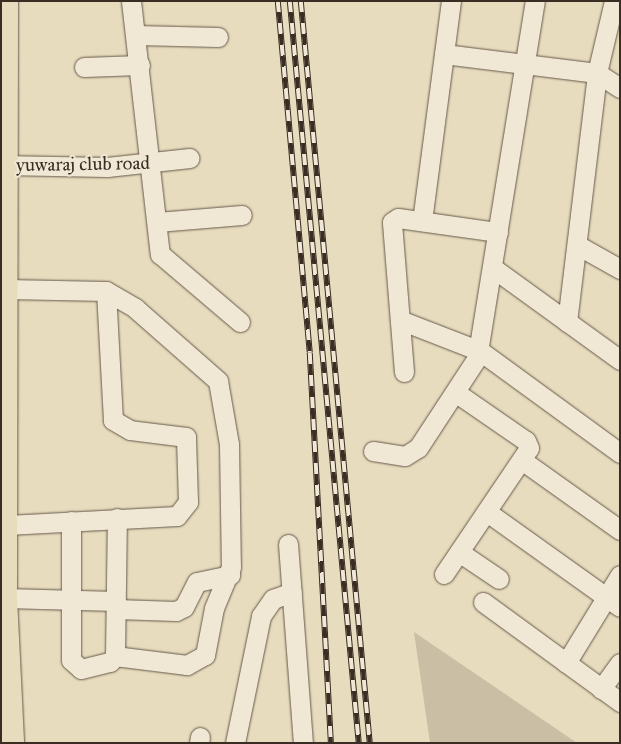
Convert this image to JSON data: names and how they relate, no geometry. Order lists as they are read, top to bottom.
{
  "streets": {
    "street": ["yuwaraj club road"]
  }
}
